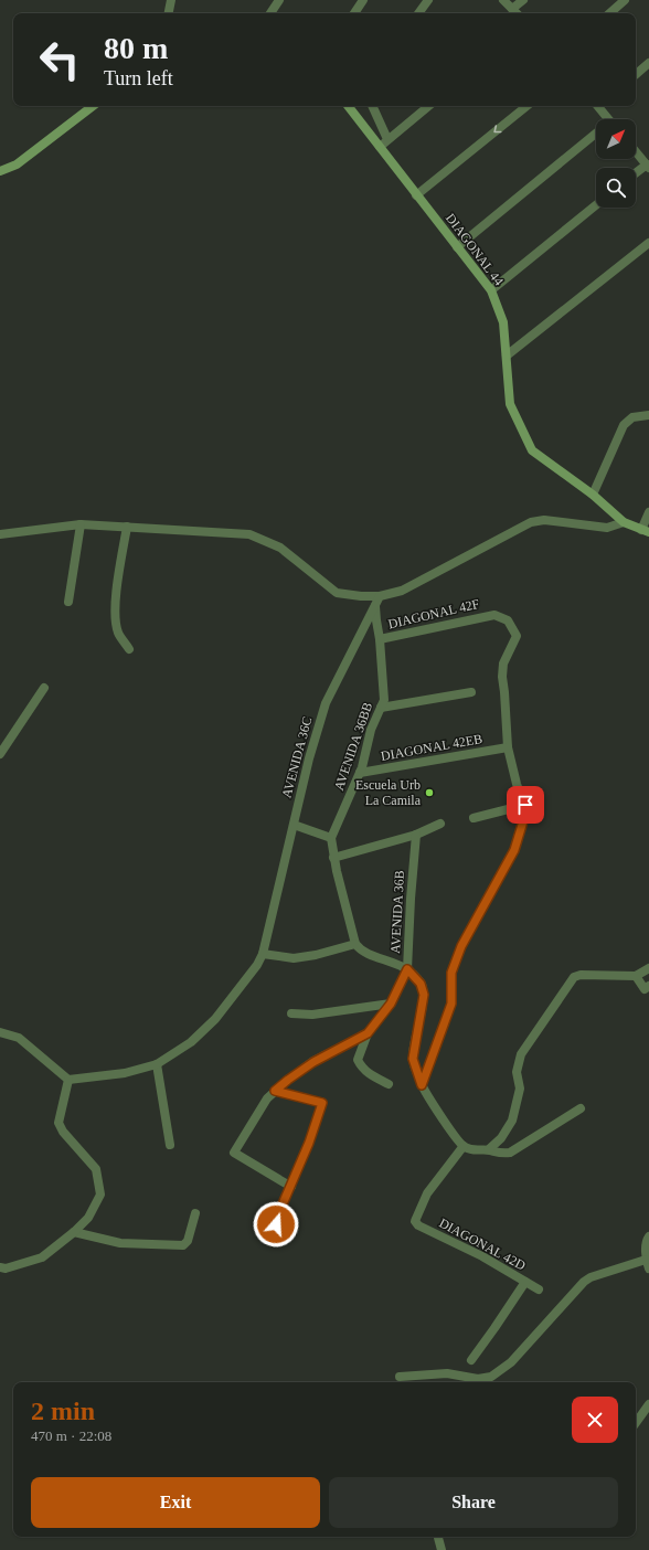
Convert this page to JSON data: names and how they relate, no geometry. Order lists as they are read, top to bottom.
{
  "streets": {
    "main road": ["DIAGONAL 44"],
    "street": [
      "DIAGONAL 42F",
      "AVENIDA 36BB",
      "DIAGONAL 42EB",
      "AVENIDA 36C",
      "AVENIDA 36B",
      "DIAGONAL 42D"
    ]
  },
  "crossings": [
    ["DIAGONAL 42F", "AVENIDA 36BB"],
    ["DIAGONAL 42F", "DIAGONAL 42EB"],
    ["AVENIDA 36BB", "DIAGONAL 42EB"],
    ["AVENIDA 36BB", "AVENIDA 36C"]
  ],
  "places": ["Escuela Urb La Camila"],
  "north": "top right",
  "page": {
    "turn": ["80 m", "Turn left"],
    "heading": ["2 min", "470 m · 22:08"],
    "buttons": ["Exit", "Share"]
  }
}
